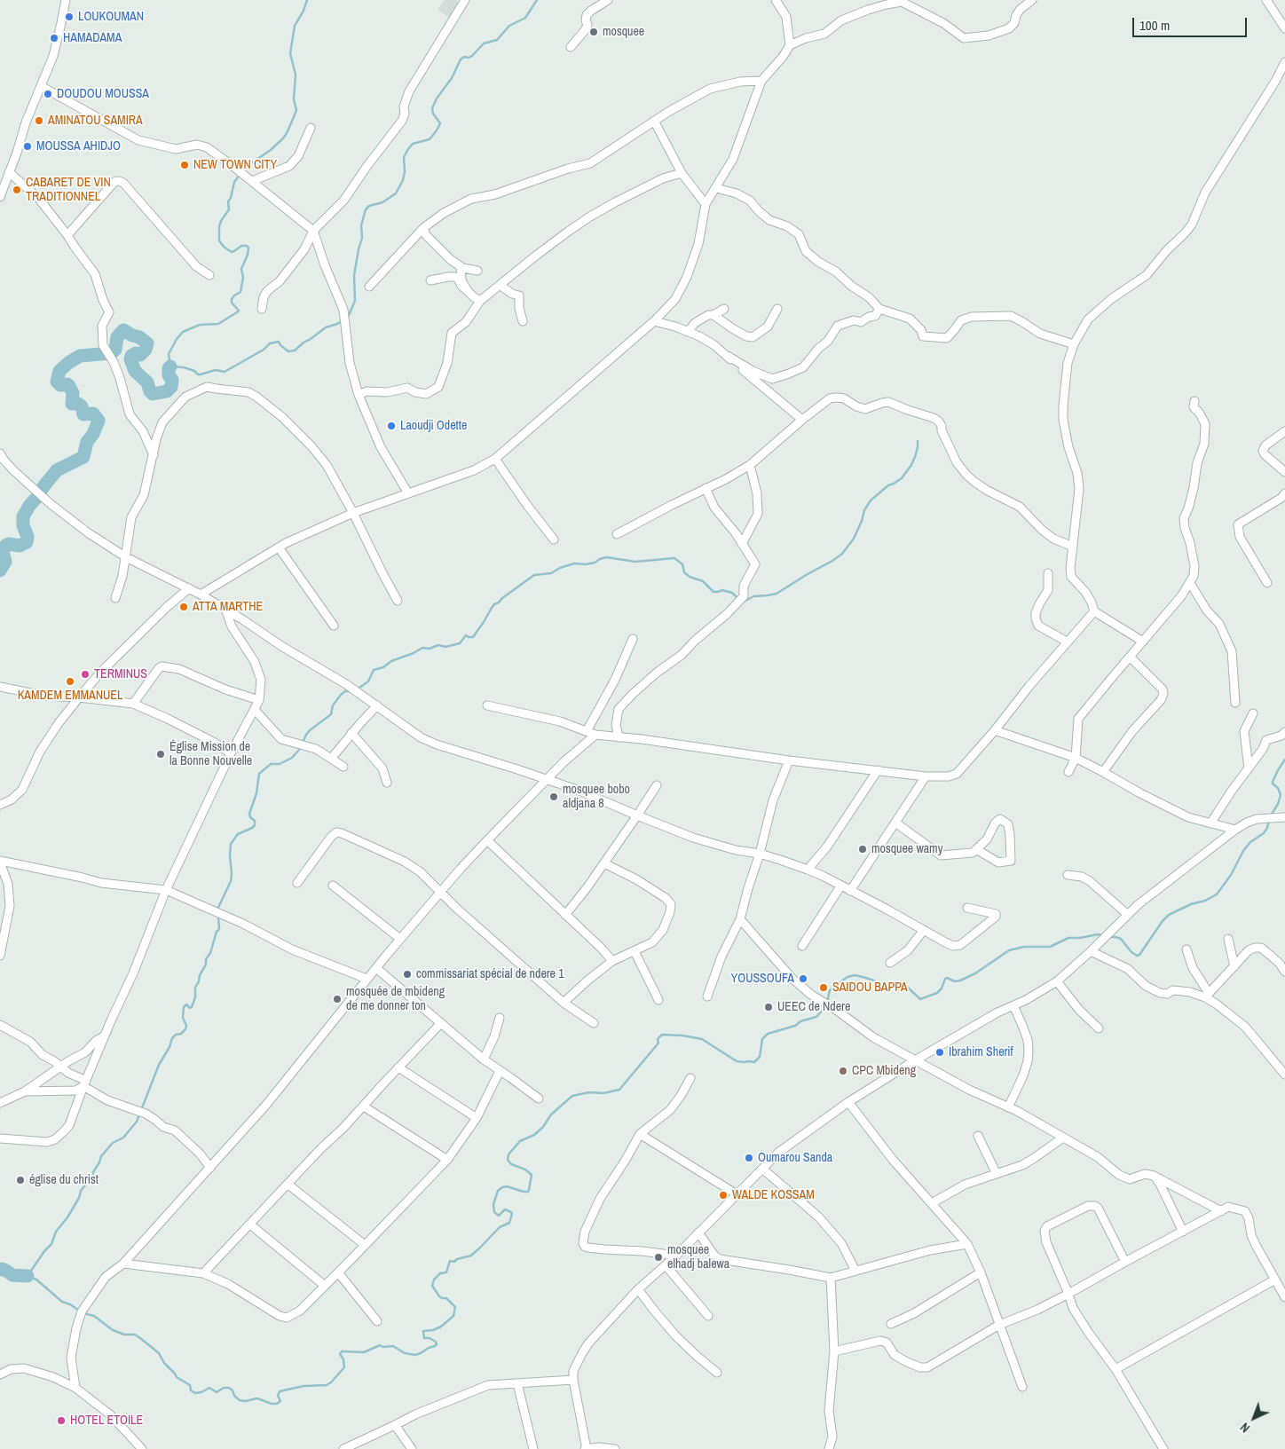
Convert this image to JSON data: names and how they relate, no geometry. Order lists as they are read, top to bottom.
{
  "places": [
    "LOUKOUMAN",
    "mosquee",
    "HAMADAMA",
    "DOUDOU MOUSSA",
    "AMINATOU SAMIRA",
    "MOUSSA AHIDJO",
    "NEW TOWN CITY",
    "CABARET DE VIN TRADITIONNEL",
    "Laoudji Odette",
    "ATTA MARTHE",
    "TERMINUS",
    "KAMDEM EMMANUEL",
    "Église Mission de la Bonne Nouvelle",
    "mosquee bobo aldjana 8",
    "mosquee wamy",
    "commissariat spécial de ndere 1",
    "YOUSSOUFA",
    "SAIDOU BAPPA",
    "mosquée de mbideng de me donner ton",
    "UEEC de Ndere",
    "Ibrahim Sherif",
    "CPC Mbideng",
    "Oumarou Sanda",
    "église du christ",
    "WALDE KOSSAM",
    "mosquee elhadj balewa",
    "HOTEL ETOILE"
  ],
  "scale_bar": "100 m",
  "north": "bottom left"
}
